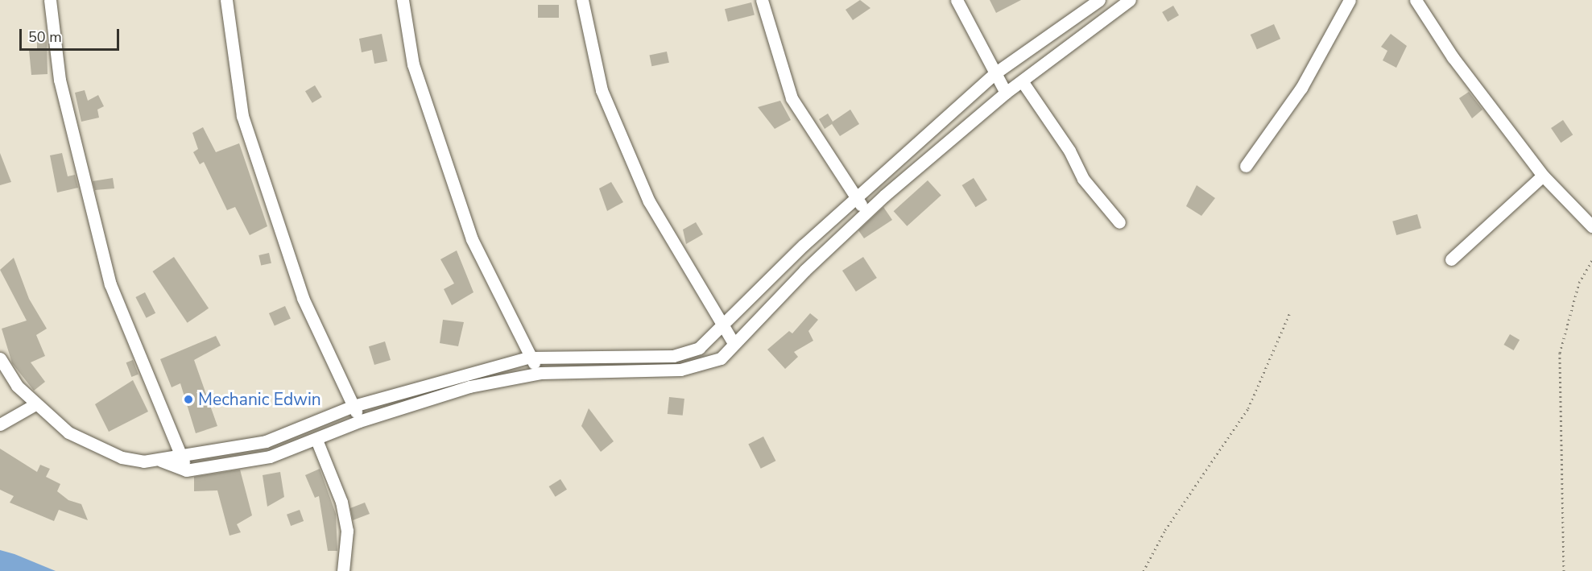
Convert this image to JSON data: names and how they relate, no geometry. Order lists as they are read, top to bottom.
{
  "places": ["Mechanic Edwin"],
  "scale_bar": "50 m"
}
